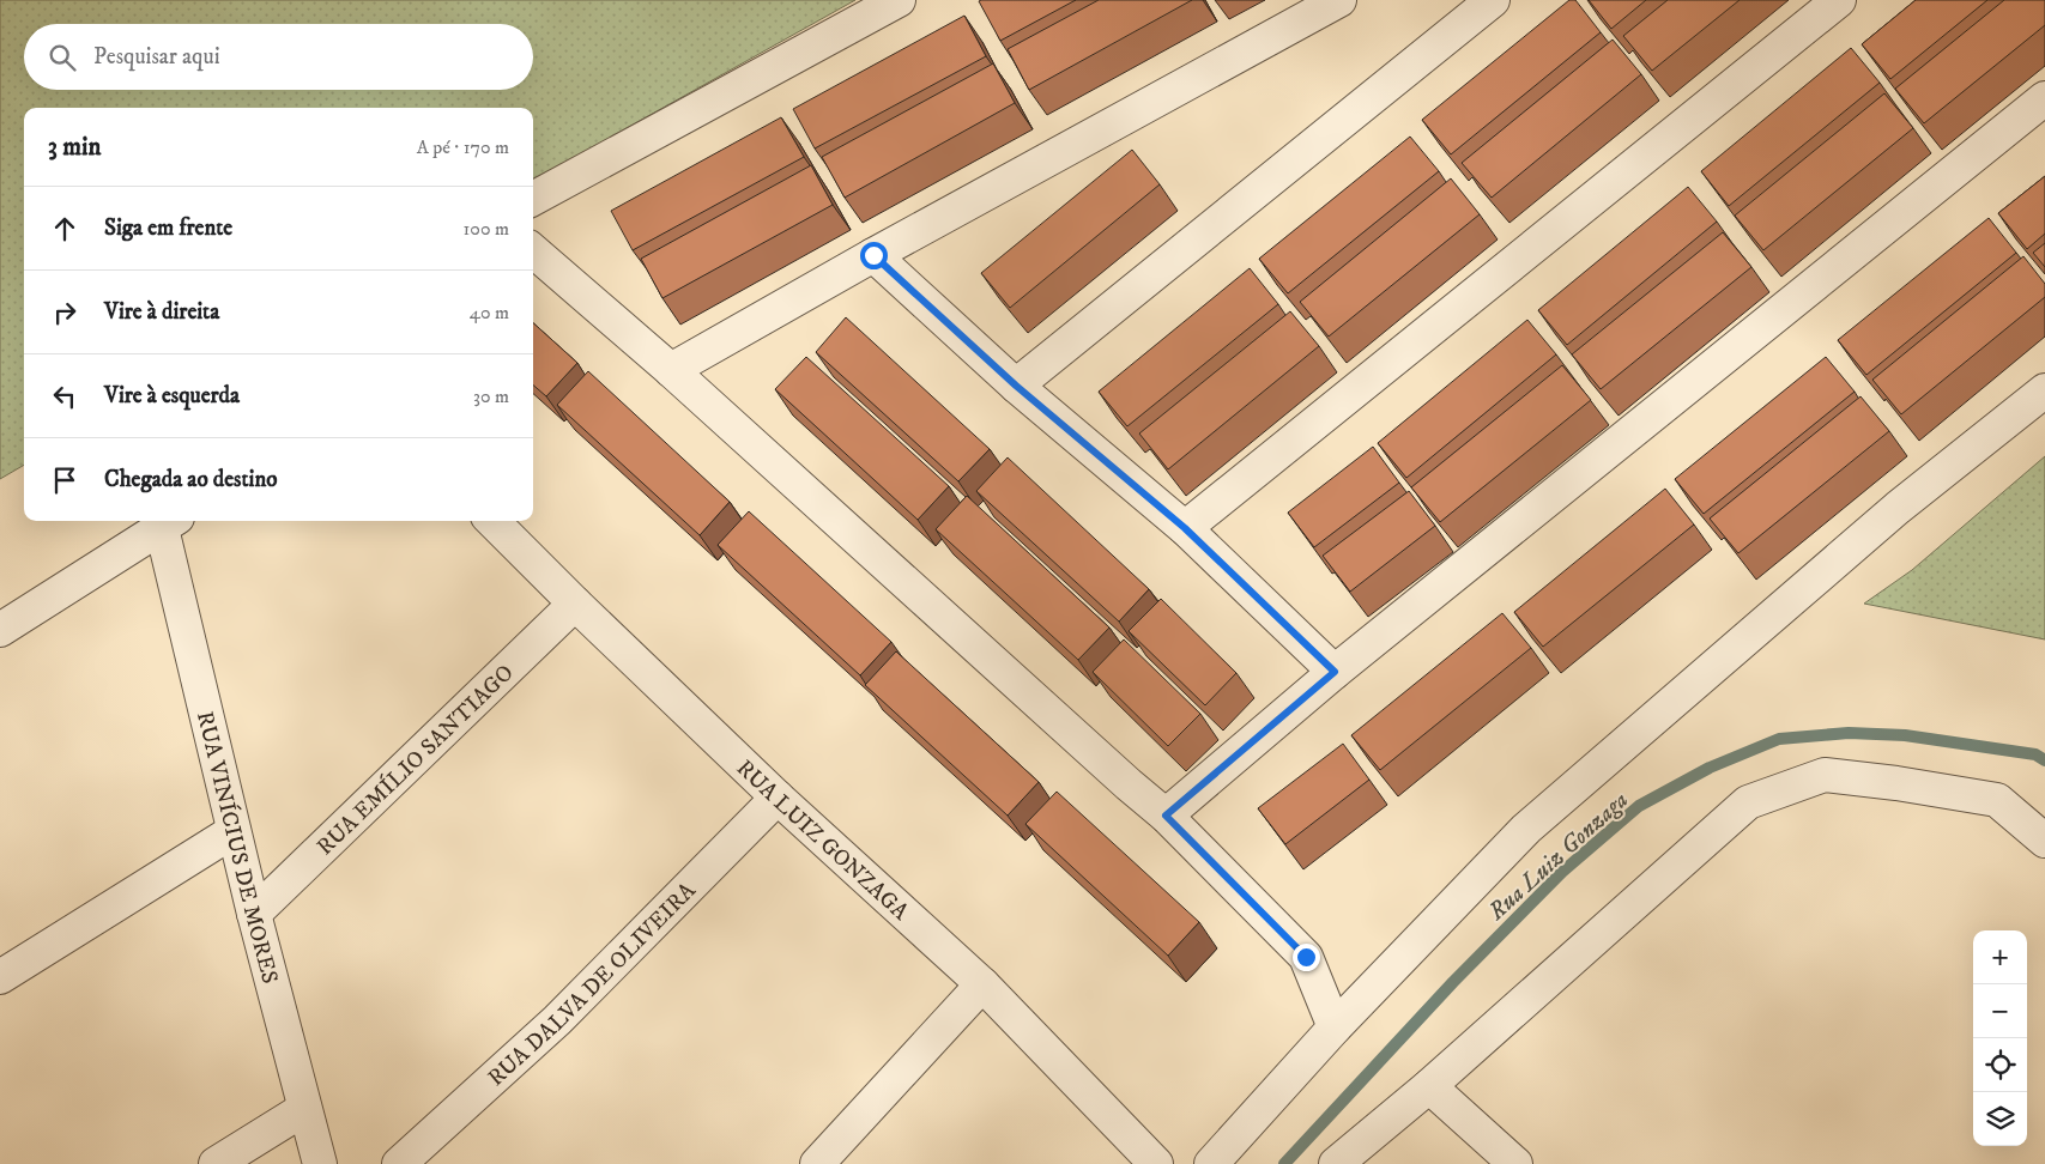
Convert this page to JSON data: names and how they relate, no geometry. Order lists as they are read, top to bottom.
{
  "streets": {
    "street": [
      "RUA EMÍLIO SANTIAGO",
      "RUA LUIZ GONZAGA",
      "RUA VINÍCIUS DE MORES",
      "RUA DALVA DE OLIVEIRA"
    ]
  },
  "crossings": [
    ["RUA EMÍLIO SANTIAGO", "RUA LUIZ GONZAGA"],
    ["RUA EMÍLIO SANTIAGO", "RUA VINÍCIUS DE MORES"],
    ["RUA LUIZ GONZAGA", "RUA DALVA DE OLIVEIRA"]
  ],
  "water": ["Rua Luiz Gonzaga"],
  "page": {
    "search": "Pesquisar aqui",
    "heading": ["3 min", "A pé · 170 m"],
    "list": [
      ["Siga em frente", "100 m"],
      ["Vire à direita", "40 m"],
      ["Vire à esquerda", "30 m"],
      "Chegada ao destino"
    ],
    "map_buttons": ["+", "−"]
  }
}
